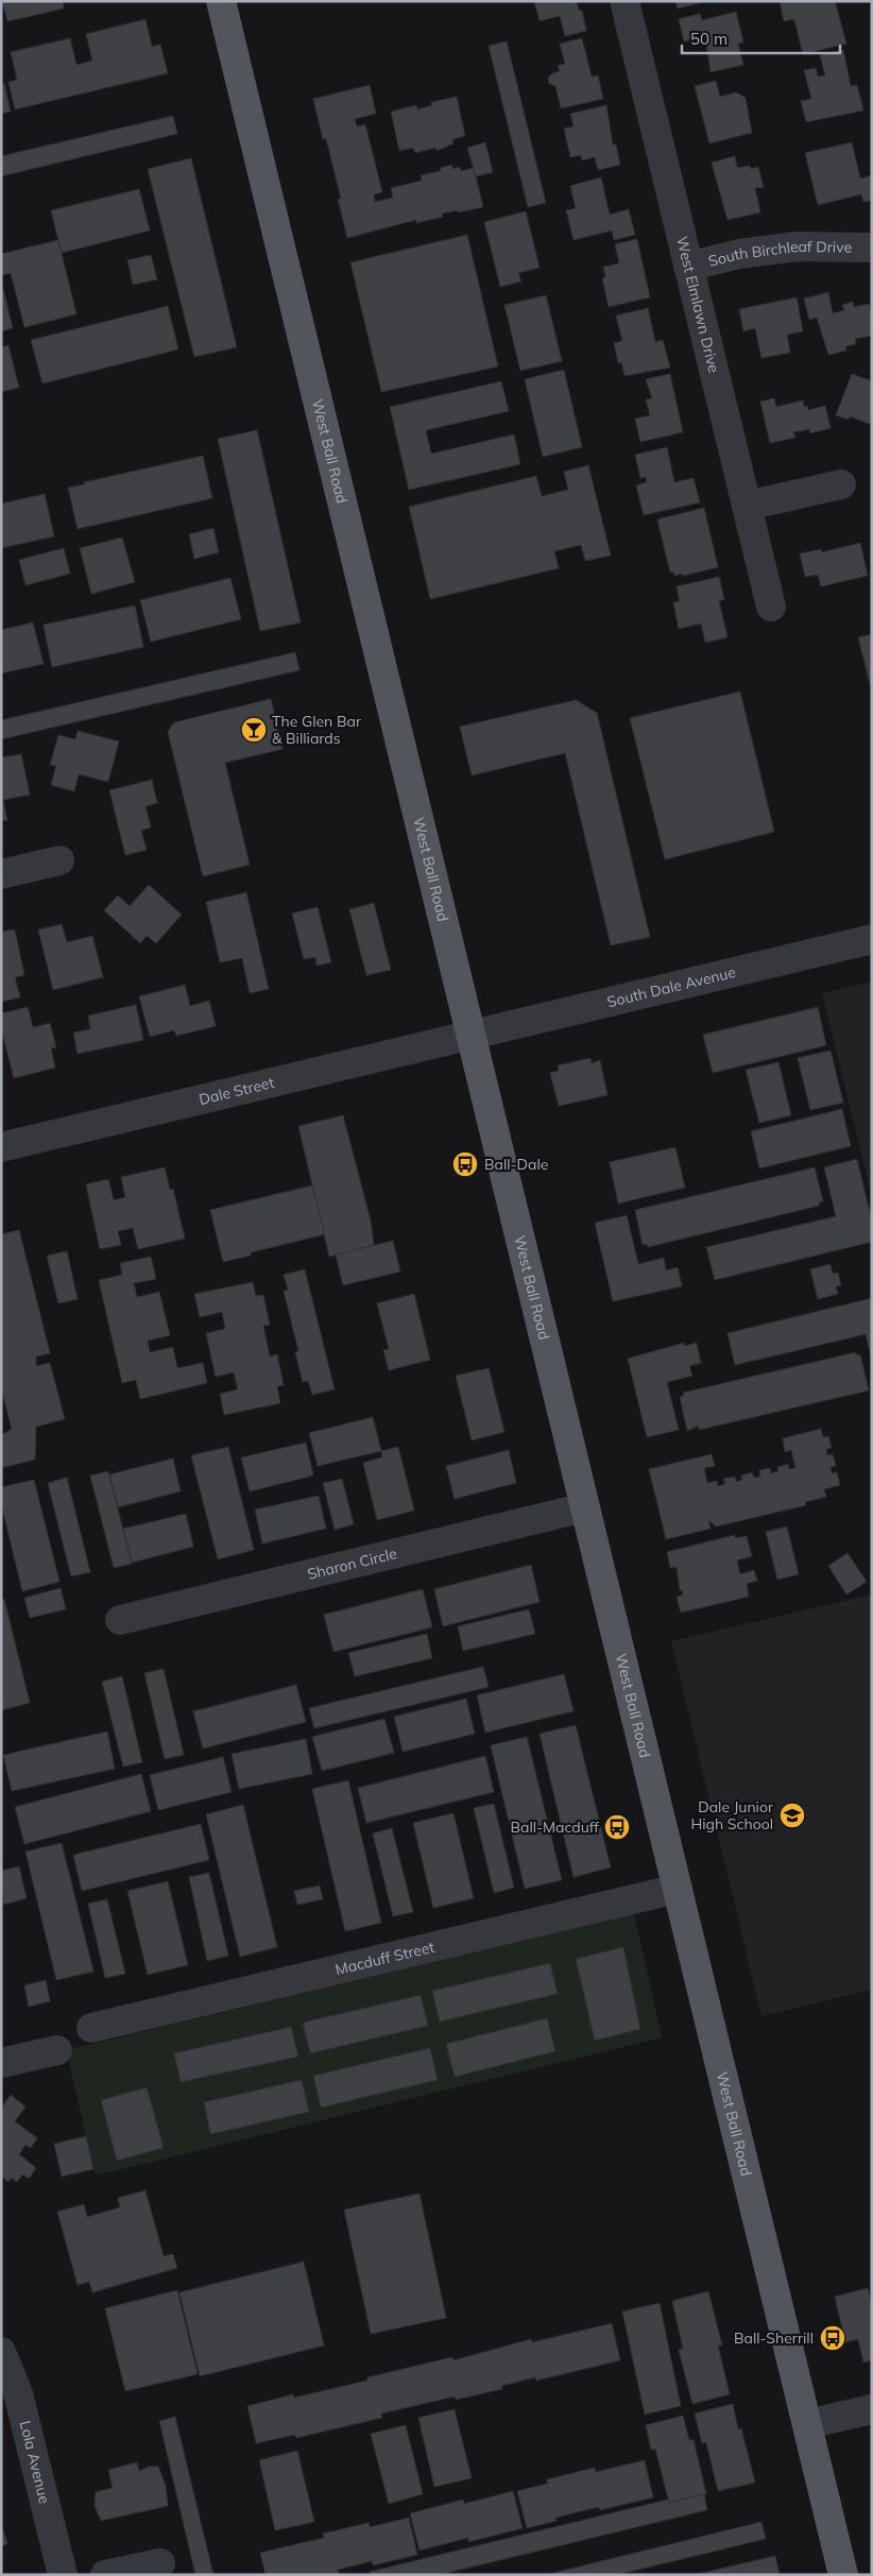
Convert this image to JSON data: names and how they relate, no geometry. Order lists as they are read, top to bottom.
{
  "streets": {
    "main road": ["West Ball Road"],
    "street": [
      "South Birchleaf Drive",
      "West Elmlawn Drive",
      "South Dale Avenue",
      "Dale Street",
      "Sharon Circle",
      "Macduff Street",
      "Lola Avenue"
    ]
  },
  "crossings": [
    ["South Birchleaf Drive", "West Elmlawn Drive"],
    ["West Ball Road", "South Dale Avenue"],
    ["West Ball Road", "Dale Street"],
    ["West Ball Road", "Sharon Circle"],
    ["West Ball Road", "Macduff Street"],
    ["South Dale Avenue", "Dale Street"]
  ],
  "places": {
    "bar": ["The Glen Bar & Billiards"],
    "bus stop": ["Ball-Dale", "Ball-Macduff", "Ball-Sherrill"],
    "school or university": ["Dale Junior High School"]
  },
  "scale_bar": "50 m"
}
